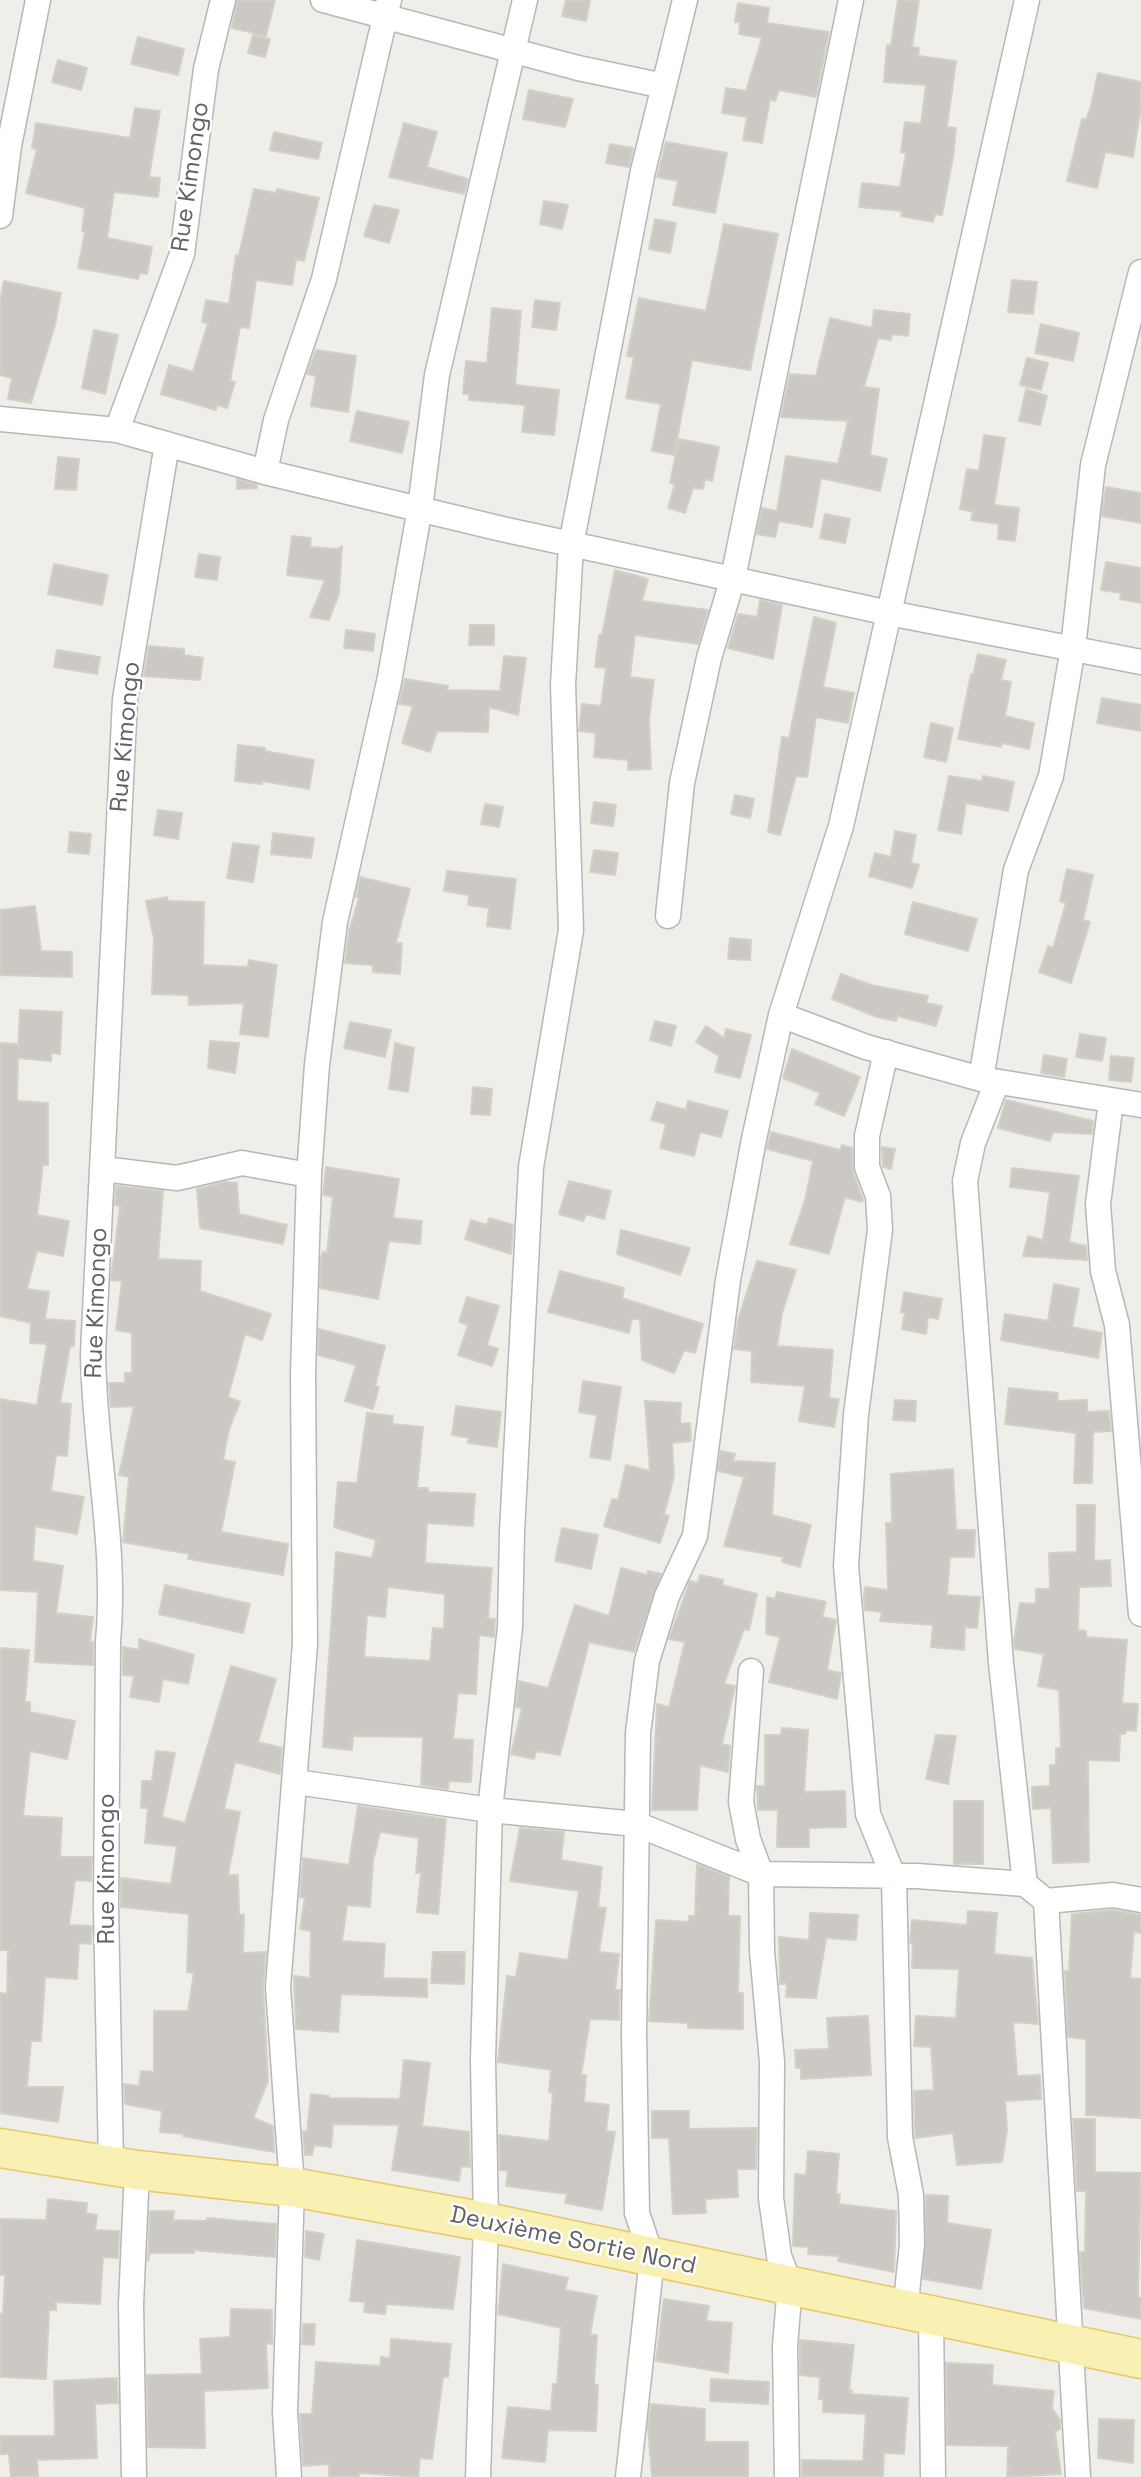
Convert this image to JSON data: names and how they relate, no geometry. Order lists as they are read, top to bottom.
{
  "streets": {
    "main road": ["Deuxième Sortie Nord"],
    "street": ["Rue Kimongo"]
  },
  "crossings": [
    ["Rue Kimongo", "Deuxième Sortie Nord"]
  ]
}
